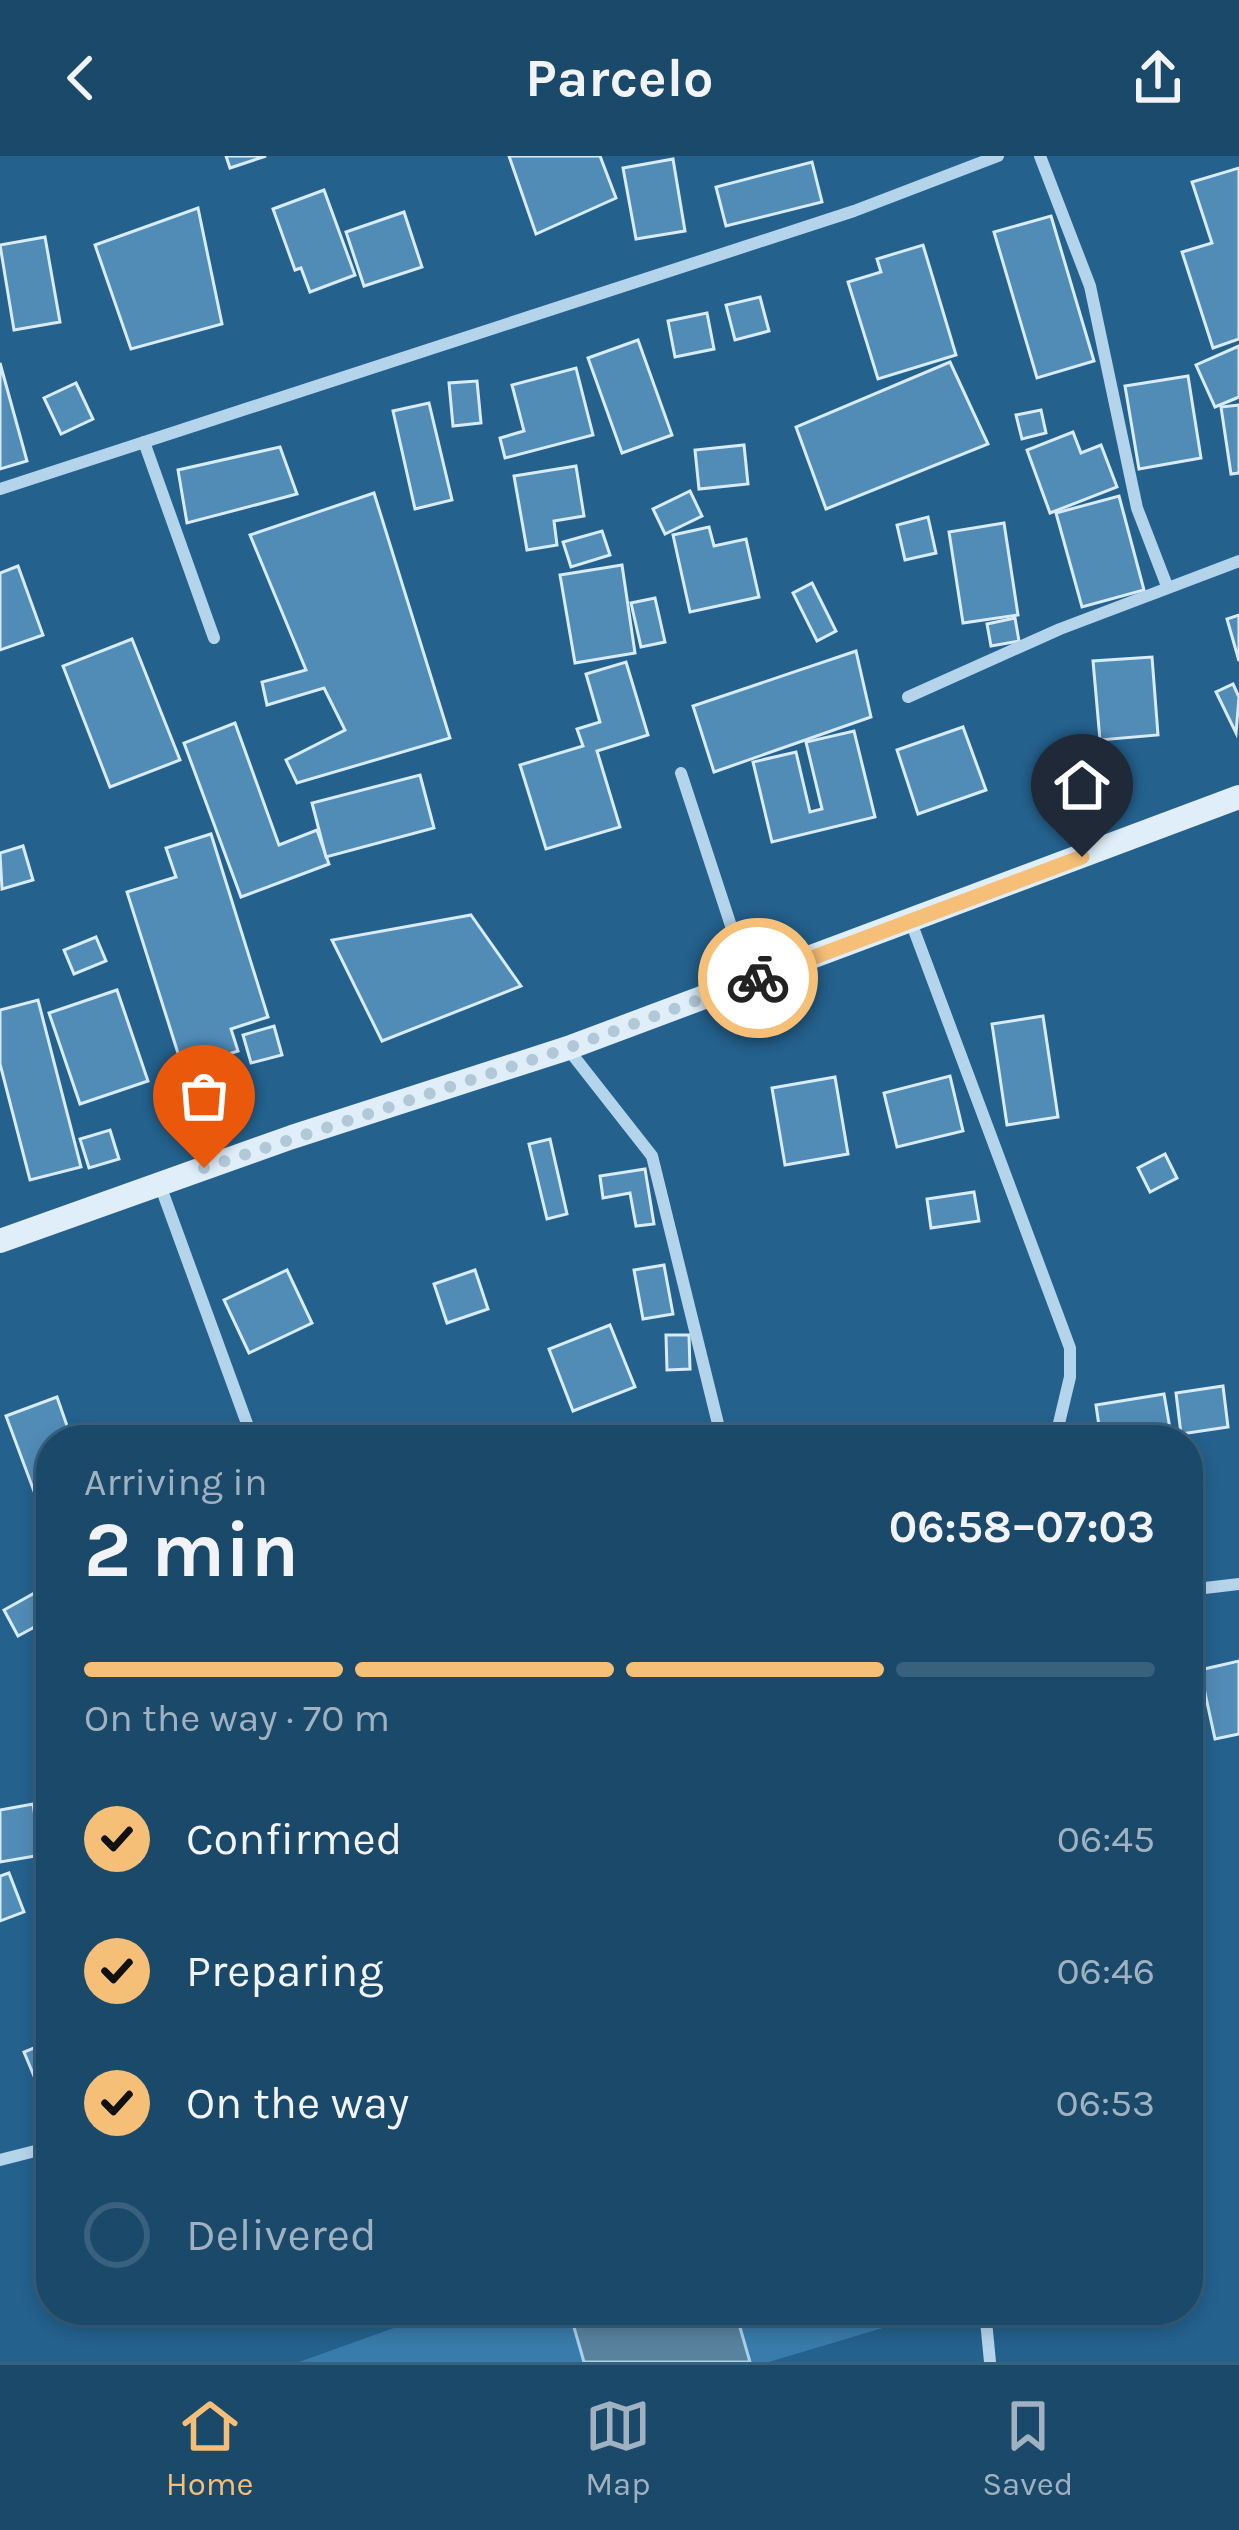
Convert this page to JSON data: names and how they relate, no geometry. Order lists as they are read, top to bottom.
{
  "page": {
    "header": "Parcelo",
    "heading": ["2 min", "Arriving in", "06:58–07:03"],
    "bar": "On the way · 70 m",
    "list": [
      ["Confirmed", "06:45"],
      ["Preparing", "06:46"],
      ["On the way", "06:53"],
      "Delivered"
    ],
    "tabs": ["Home", "Map", "Saved"]
  }
}
